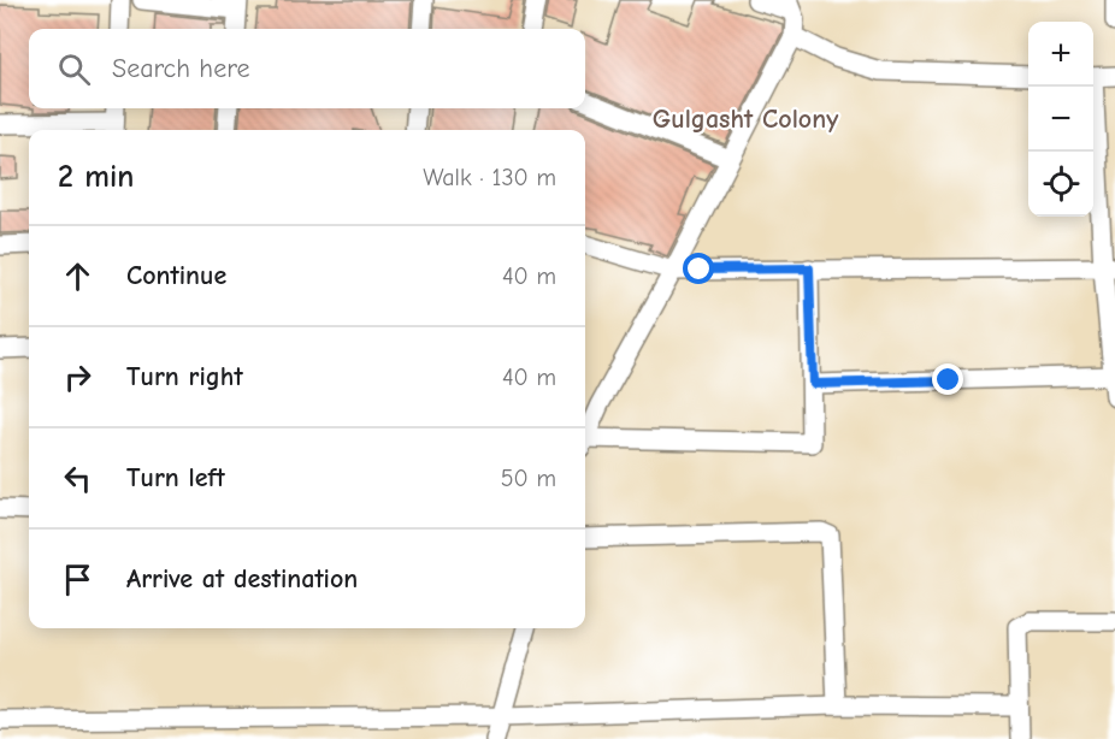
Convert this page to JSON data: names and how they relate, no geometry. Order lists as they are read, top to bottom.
{
  "districts": ["Gulgasht Colony"],
  "page": {
    "map_buttons": ["+", "−"],
    "search": "Search here",
    "heading": ["2 min", "Walk · 130 m"],
    "list": [
      ["Continue", "40 m"],
      ["Turn right", "40 m"],
      ["Turn left", "50 m"],
      "Arrive at destination"
    ]
  }
}
